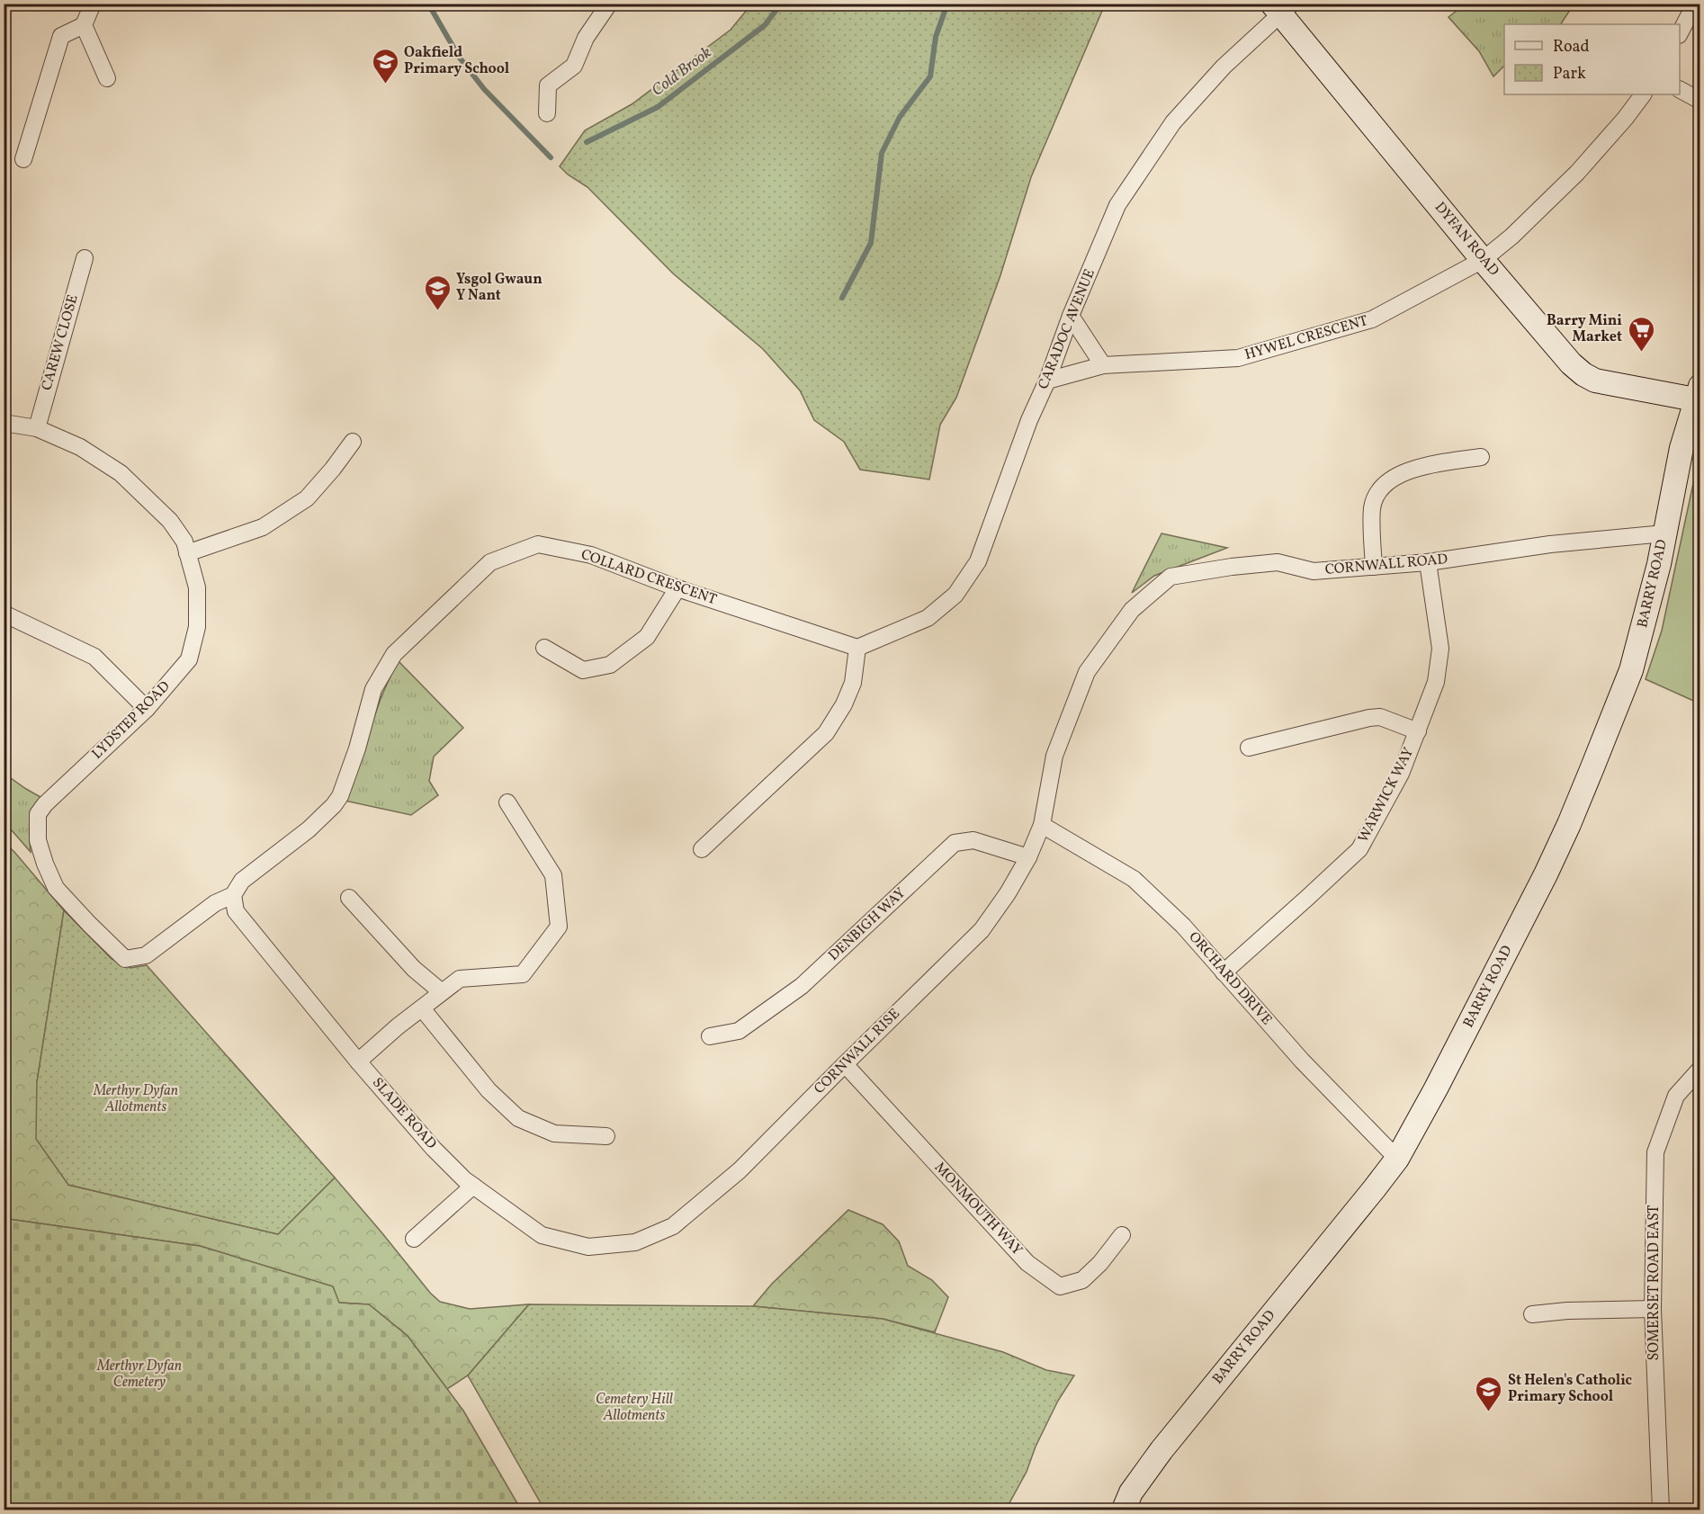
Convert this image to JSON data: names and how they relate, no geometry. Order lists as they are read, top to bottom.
{
  "streets": {
    "street": [
      "DYFAN ROAD",
      "CARADOC AVENUE",
      "HYWEL CRESCENT",
      "CAREW CLOSE",
      "CORNWALL ROAD",
      "COLLARD CRESCENT",
      "BARRY ROAD",
      "LYDSTEP ROAD",
      "WARWICK WAY",
      "DENBIGH WAY",
      "ORCHARD DRIVE",
      "CORNWALL RISE",
      "SLADE ROAD",
      "MONMOUTH WAY",
      "SOMERSET ROAD EAST"
    ]
  },
  "crossings": [
    ["DYFAN ROAD", "CARADOC AVENUE"],
    ["DYFAN ROAD", "HYWEL CRESCENT"],
    ["DYFAN ROAD", "BARRY ROAD"],
    ["CARADOC AVENUE", "HYWEL CRESCENT"],
    ["CARADOC AVENUE", "COLLARD CRESCENT"],
    ["CAREW CLOSE", "LYDSTEP ROAD"],
    ["CORNWALL ROAD", "BARRY ROAD"],
    ["CORNWALL ROAD", "WARWICK WAY"],
    ["CORNWALL ROAD", "ORCHARD DRIVE"],
    ["CORNWALL ROAD", "CORNWALL RISE"],
    ["COLLARD CRESCENT", "LYDSTEP ROAD"],
    ["COLLARD CRESCENT", "SLADE ROAD"],
    ["BARRY ROAD", "ORCHARD DRIVE"],
    ["WARWICK WAY", "ORCHARD DRIVE"],
    ["DENBIGH WAY", "CORNWALL RISE"],
    ["ORCHARD DRIVE", "CORNWALL RISE"],
    ["CORNWALL RISE", "SLADE ROAD"],
    ["CORNWALL RISE", "MONMOUTH WAY"]
  ],
  "water": ["Cold Brook"],
  "parks": ["Merthyr Dyfan Allotments", "Merthyr Dyfan Cemetery", "Cemetery Hill Allotments"],
  "places": {
    "school or university": ["Oakfield Primary School", "Ysgol Gwaun Y Nant", "St Helen's Catholic Primary School"],
    "supermarket": ["Barry Mini Market"]
  },
  "legend": ["Road", "Park"]
}
